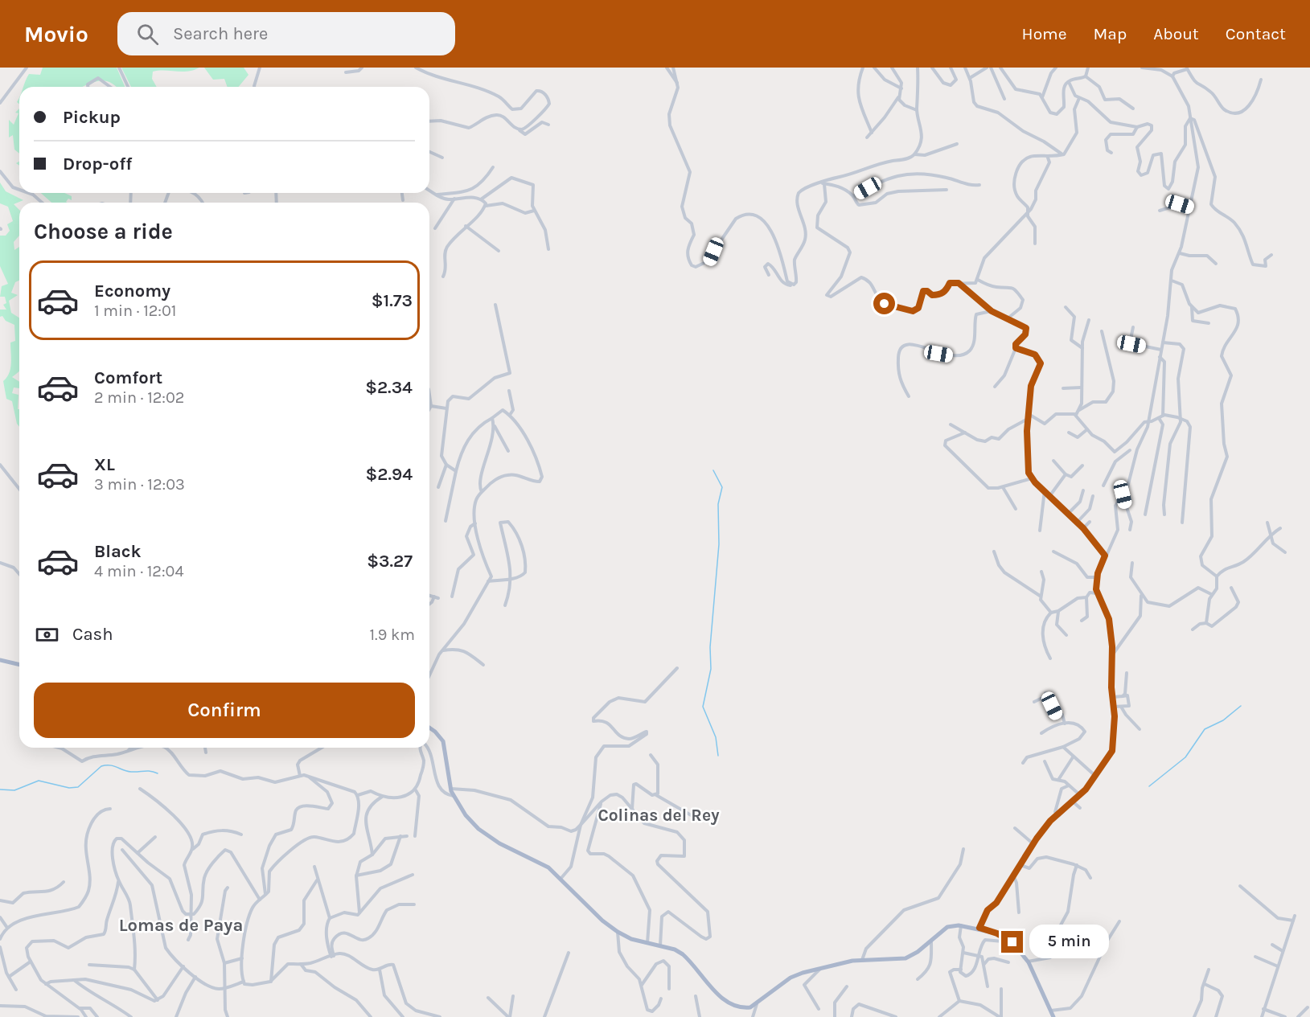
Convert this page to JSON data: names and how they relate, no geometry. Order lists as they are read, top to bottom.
{
  "districts": ["Colinas del Rey", "Lomas de Paya"],
  "page": {
    "header": "Movio",
    "search": "Search here",
    "nav": [
      "Home",
      "Map",
      "About",
      "Contact"
    ],
    "banner": ["Pickup", "Drop-off"],
    "heading": "Choose a ride",
    "list": [
      {
        "name": "Economy",
        "note": "1 min · 12:01",
        "value": "$1.73"
      },
      {
        "name": "Comfort",
        "note": "2 min · 12:02",
        "value": "$2.34"
      },
      {
        "name": "XL",
        "note": "3 min · 12:03",
        "value": "$2.94"
      },
      {
        "name": "Black",
        "note": "4 min · 12:04",
        "value": "$3.27"
      }
    ],
    "pay": ["Cash", "1.9 km"],
    "buttons": "Confirm",
    "bubble": "5 min"
  }
}
